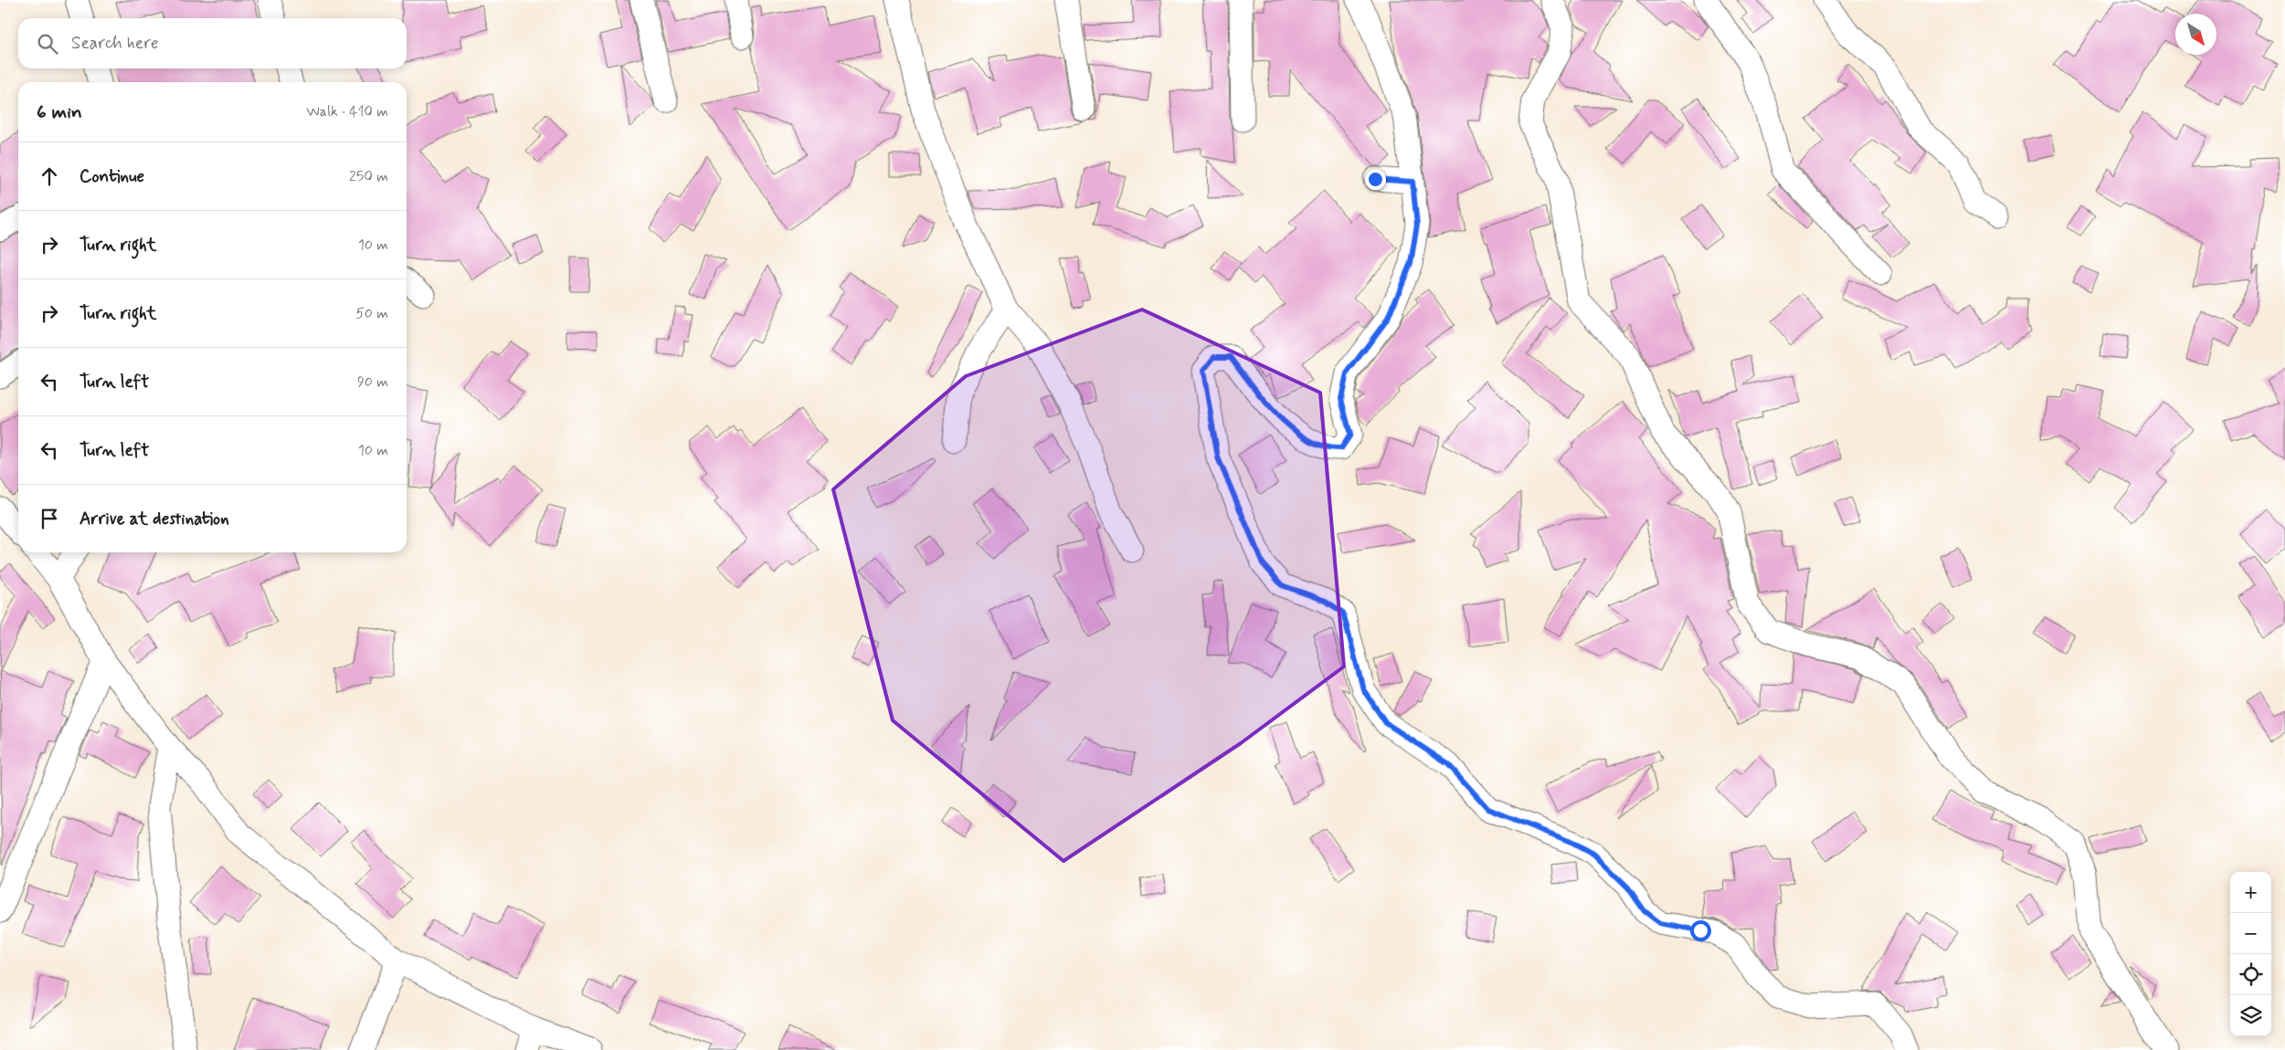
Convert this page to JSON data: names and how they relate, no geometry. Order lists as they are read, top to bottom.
{
  "north": "bottom right",
  "page": {
    "search": "Search here",
    "heading": ["6 min", "Walk · 410 m"],
    "list": [
      ["Continue", "250 m"],
      ["Turn right", "10 m"],
      ["Turn right", "50 m"],
      ["Turn left", "90 m"],
      ["Turn left", "10 m"],
      "Arrive at destination"
    ],
    "map_buttons": ["+", "−"]
  }
}
